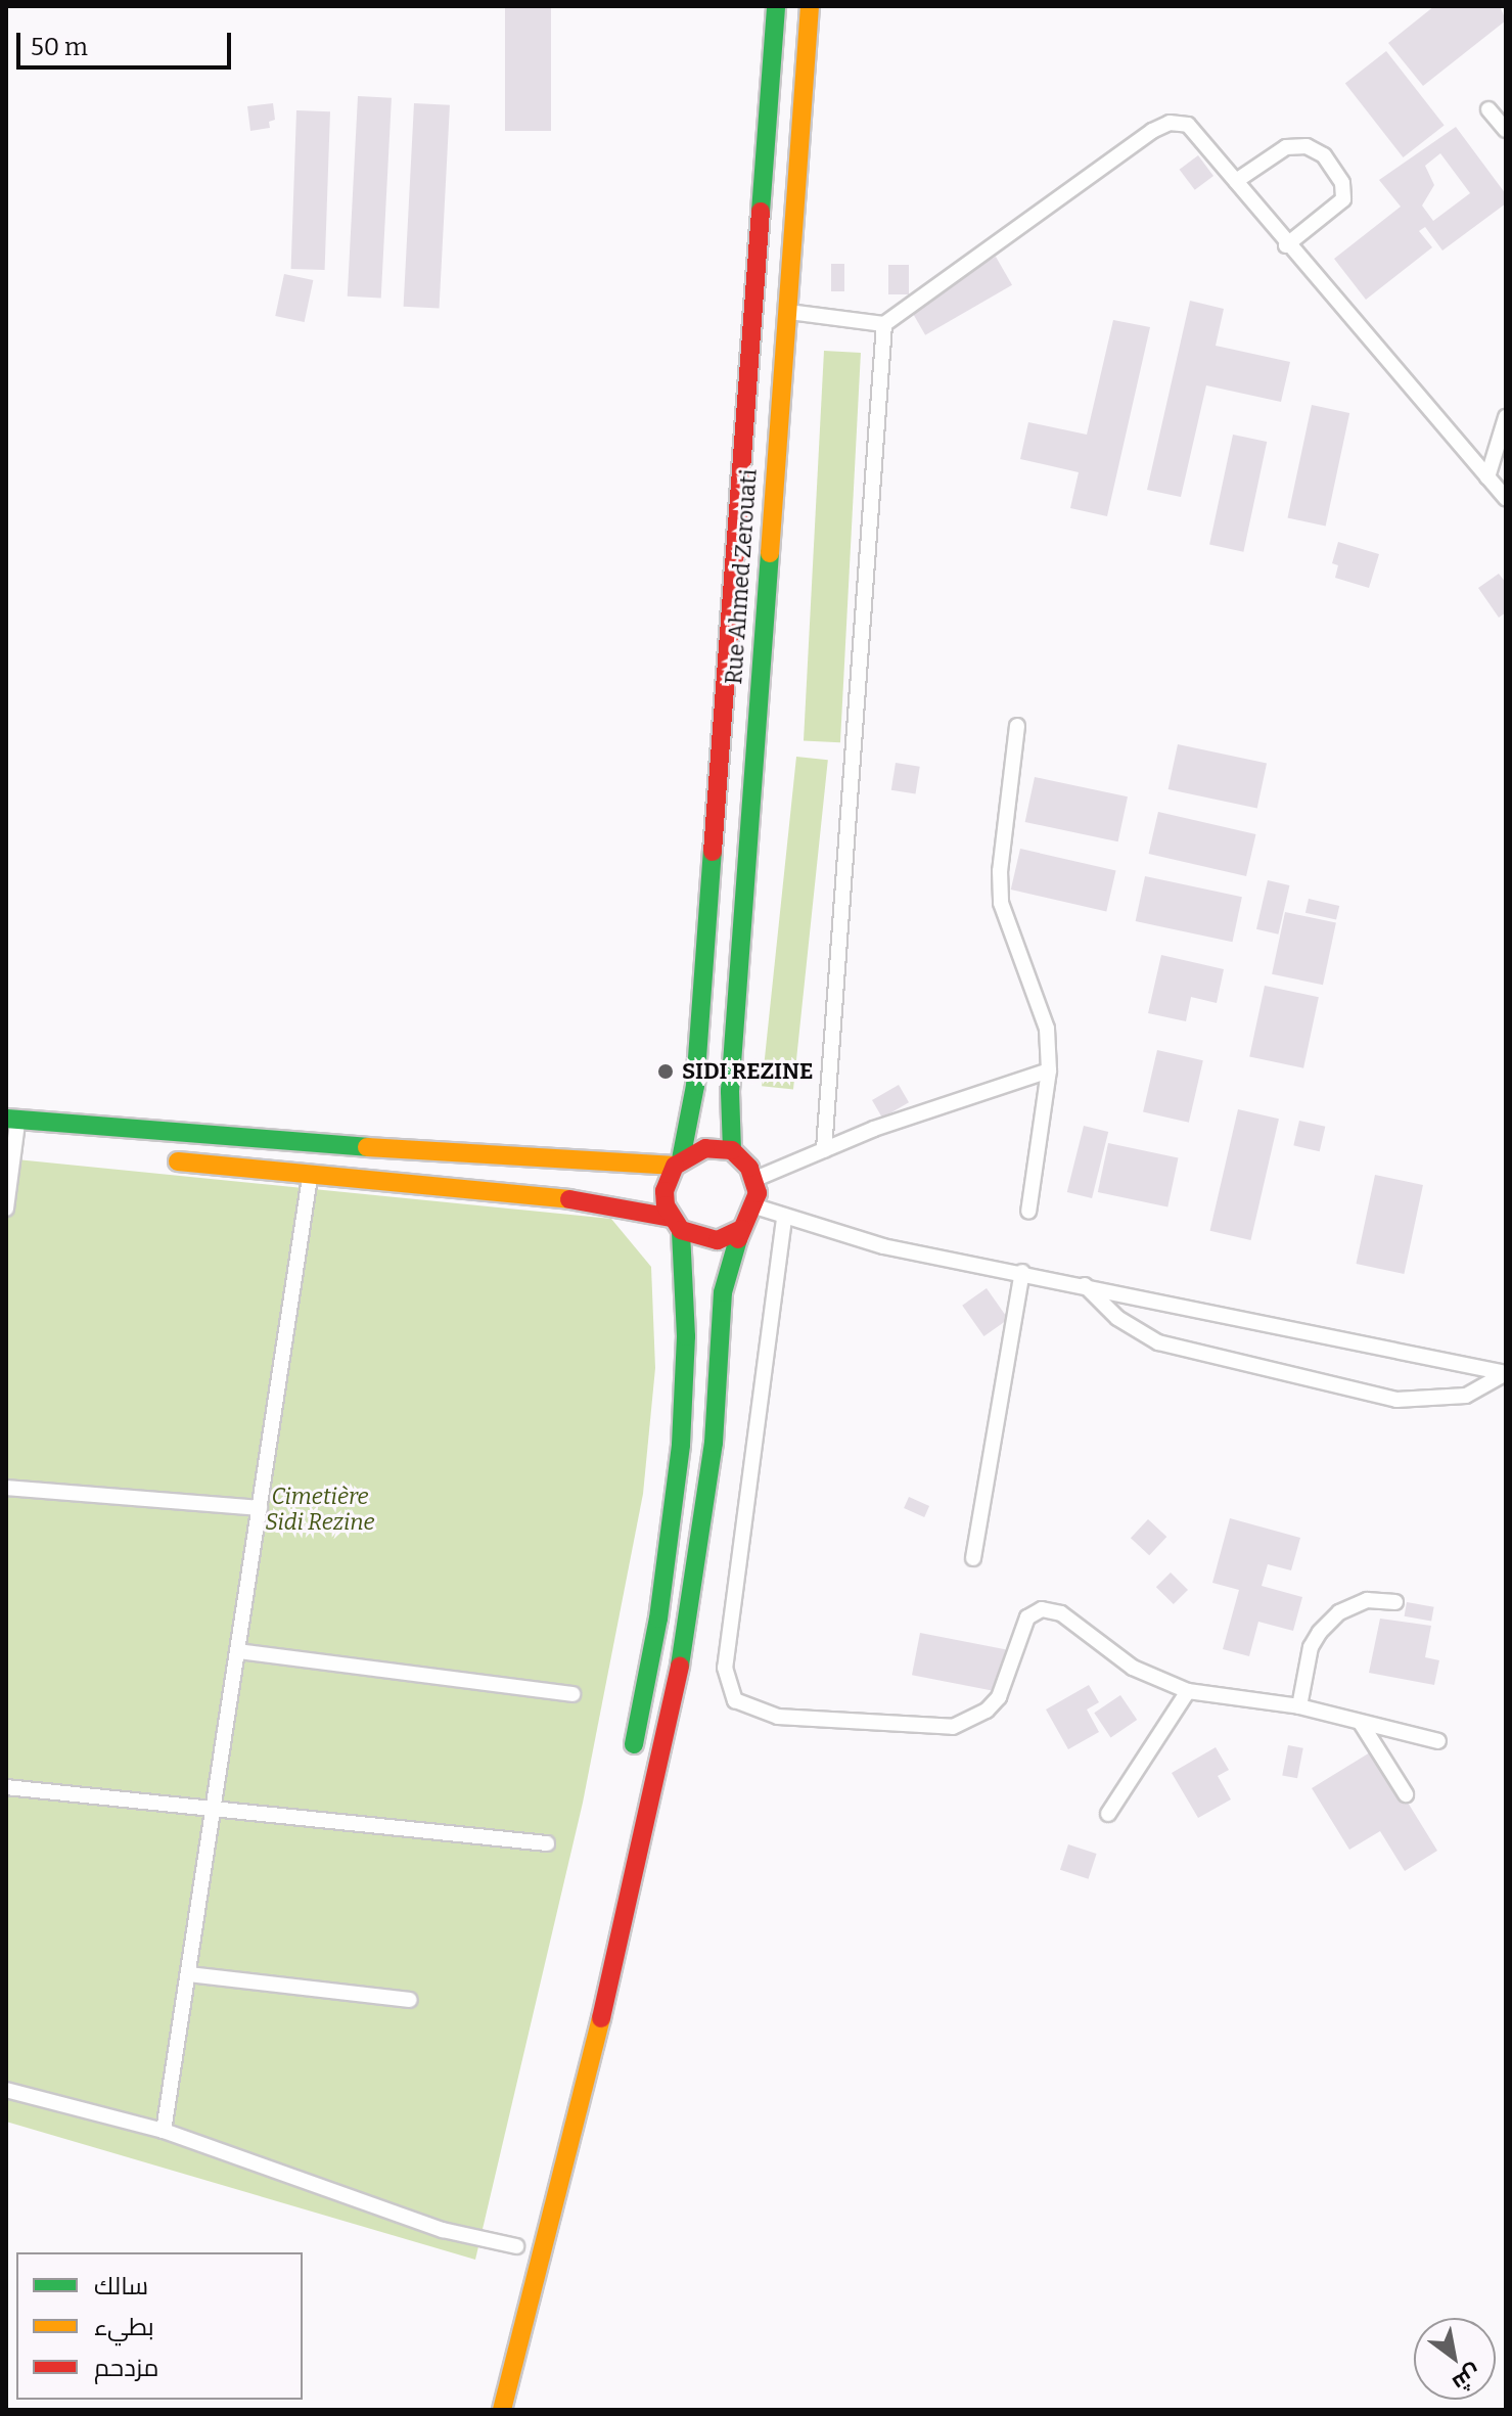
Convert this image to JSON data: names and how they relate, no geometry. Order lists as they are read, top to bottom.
{
  "streets": {
    "main road": ["Rue Ahmed Zerouati"]
  },
  "parks": ["Cimetière Sidi Rezine"],
  "places": ["SIDI REZINE"],
  "legend": ["سالك", "بطيء", "مزدحم"],
  "scale_bar": "50 m",
  "north": "bottom right"
}
